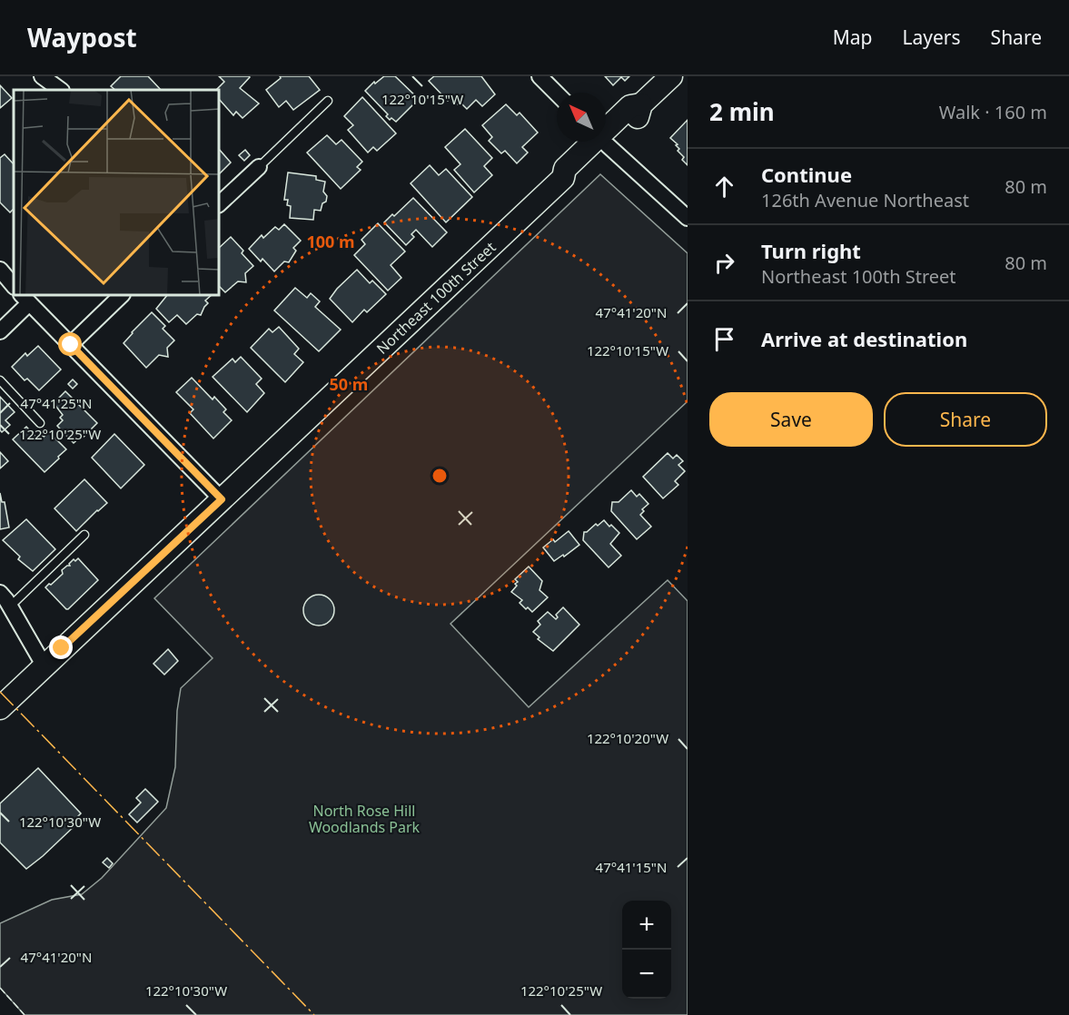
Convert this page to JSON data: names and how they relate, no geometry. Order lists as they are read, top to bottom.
{
  "streets": {
    "street": ["Northeast 100th Street"]
  },
  "parks": ["North Rose Hill Woodlands Park"],
  "north": "top left",
  "page": {
    "header": "Waypost",
    "nav": ["Map", "Layers", "Share"],
    "heading": ["2 min", "Walk · 160 m"],
    "list": [
      ["Continue", "126th Avenue Northeast", "80 m"],
      ["Turn right", "Northeast 100th Street", "80 m"],
      "Arrive at destination"
    ],
    "buttons": ["Save", "Share"],
    "map_buttons": ["+", "−"]
  },
  "coordinates": [
    "122°10'15\"W",
    "47°41'20\"N",
    "47°41'25\"N",
    "122°10'25\"W",
    "122°10'20\"W",
    "122°10'30\"W",
    "47°41'15\"N"
  ],
  "rings": ["100 m", "50 m"]
}
